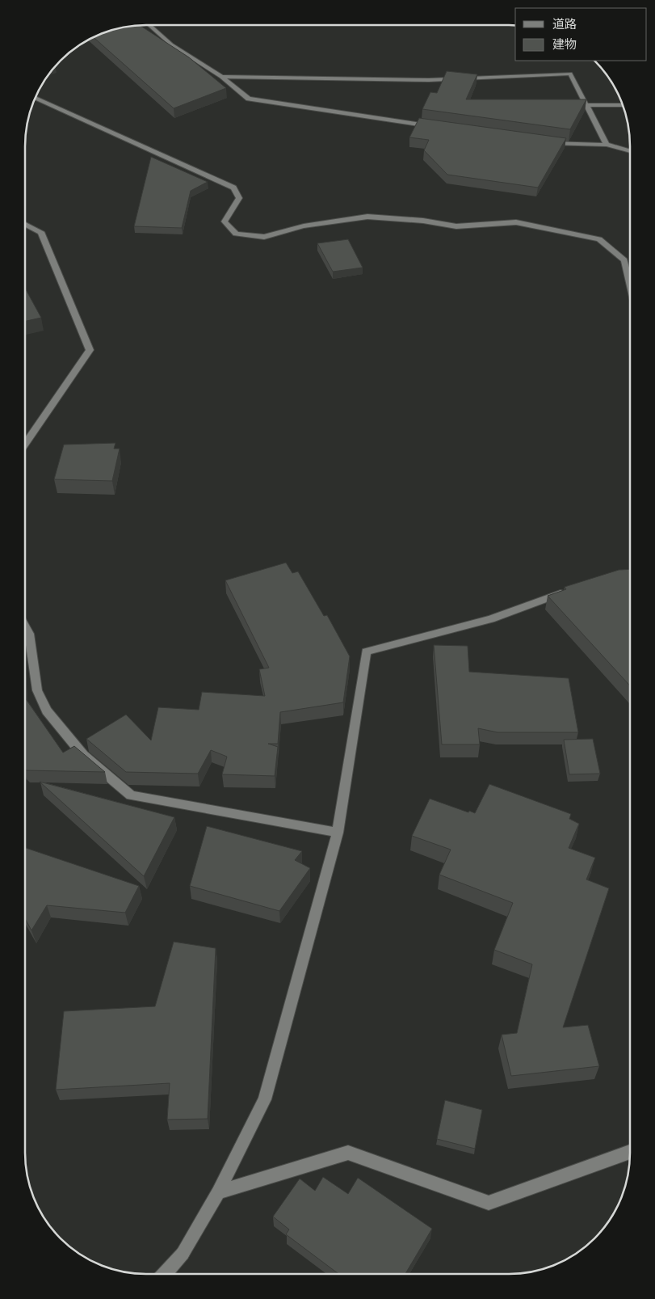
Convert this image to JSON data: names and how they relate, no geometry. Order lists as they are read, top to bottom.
{
  "legend": ["道路", "建物"]
}
